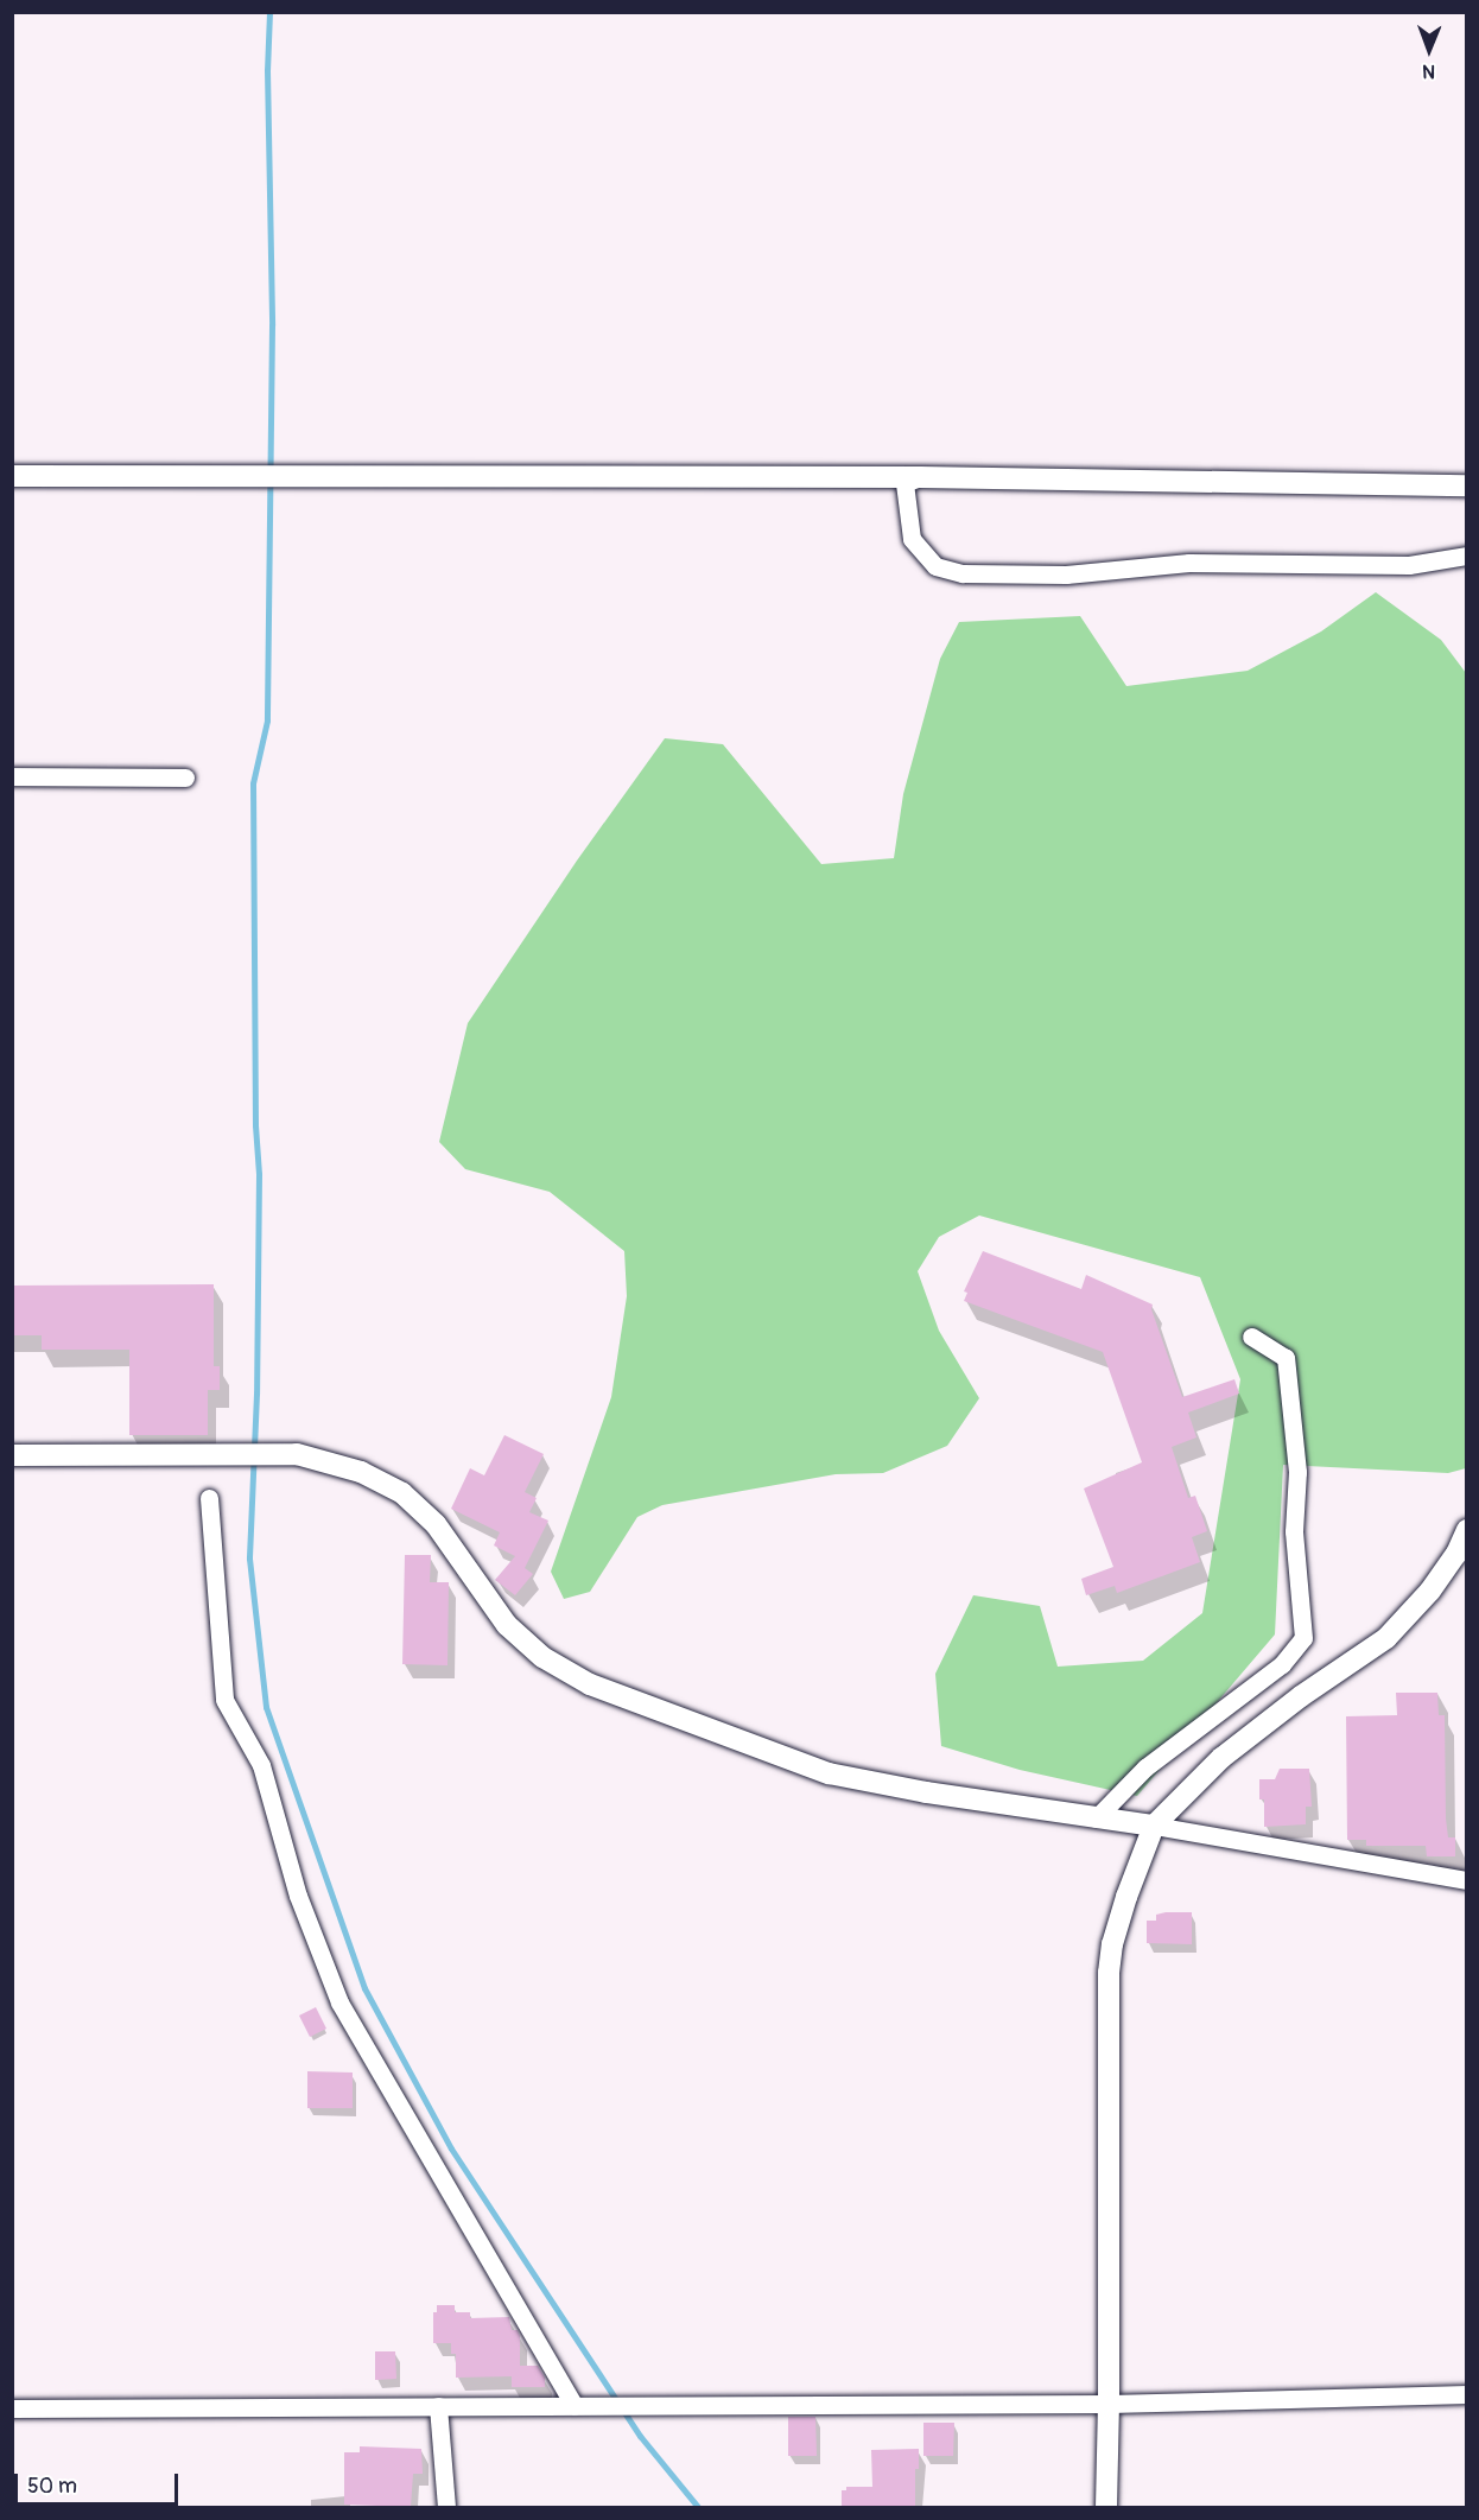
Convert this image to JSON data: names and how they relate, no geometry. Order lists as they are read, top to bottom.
{
  "scale_bar": "50 m",
  "north": "bottom"
}
